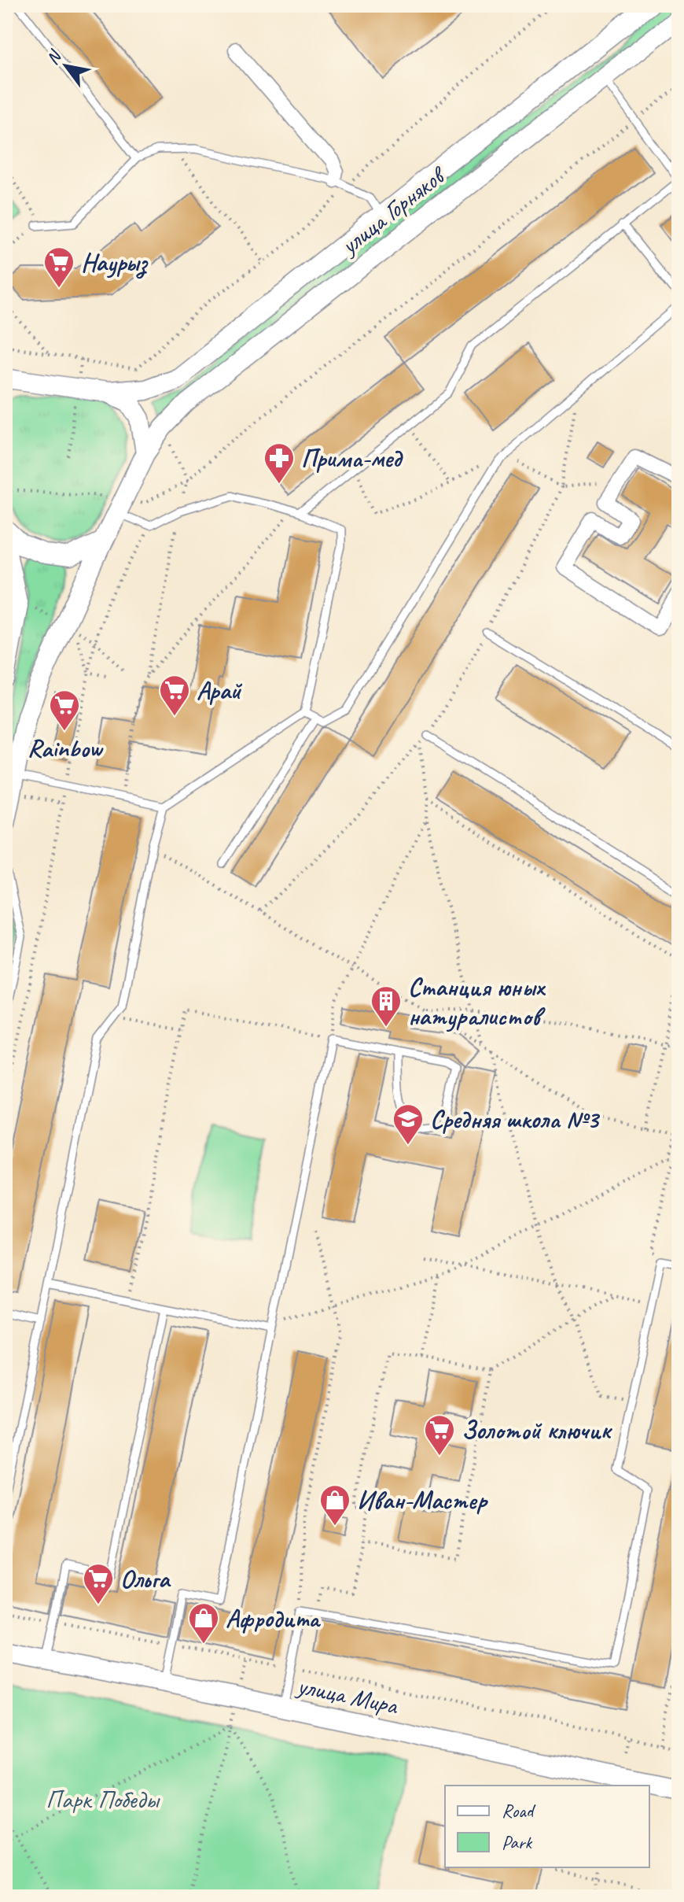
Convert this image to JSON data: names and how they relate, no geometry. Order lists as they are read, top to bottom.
{
  "streets": {
    "street": ["улица Горняков", "улица Мира"]
  },
  "parks": ["Парк Победы"],
  "places": {
    "supermarket": [
      "Наурыз",
      "Арай",
      "Rainbow",
      "Золотой ключик",
      "Ольга"
    ],
    "pharmacy": ["Прима-мед"],
    "building": ["Станция юных натуралистов"],
    "school or university": ["Средняя школа №3"],
    "shop": ["Иван-Мастер", "Афродита"]
  },
  "legend": ["Road", "Park"],
  "north": "top left"
}
